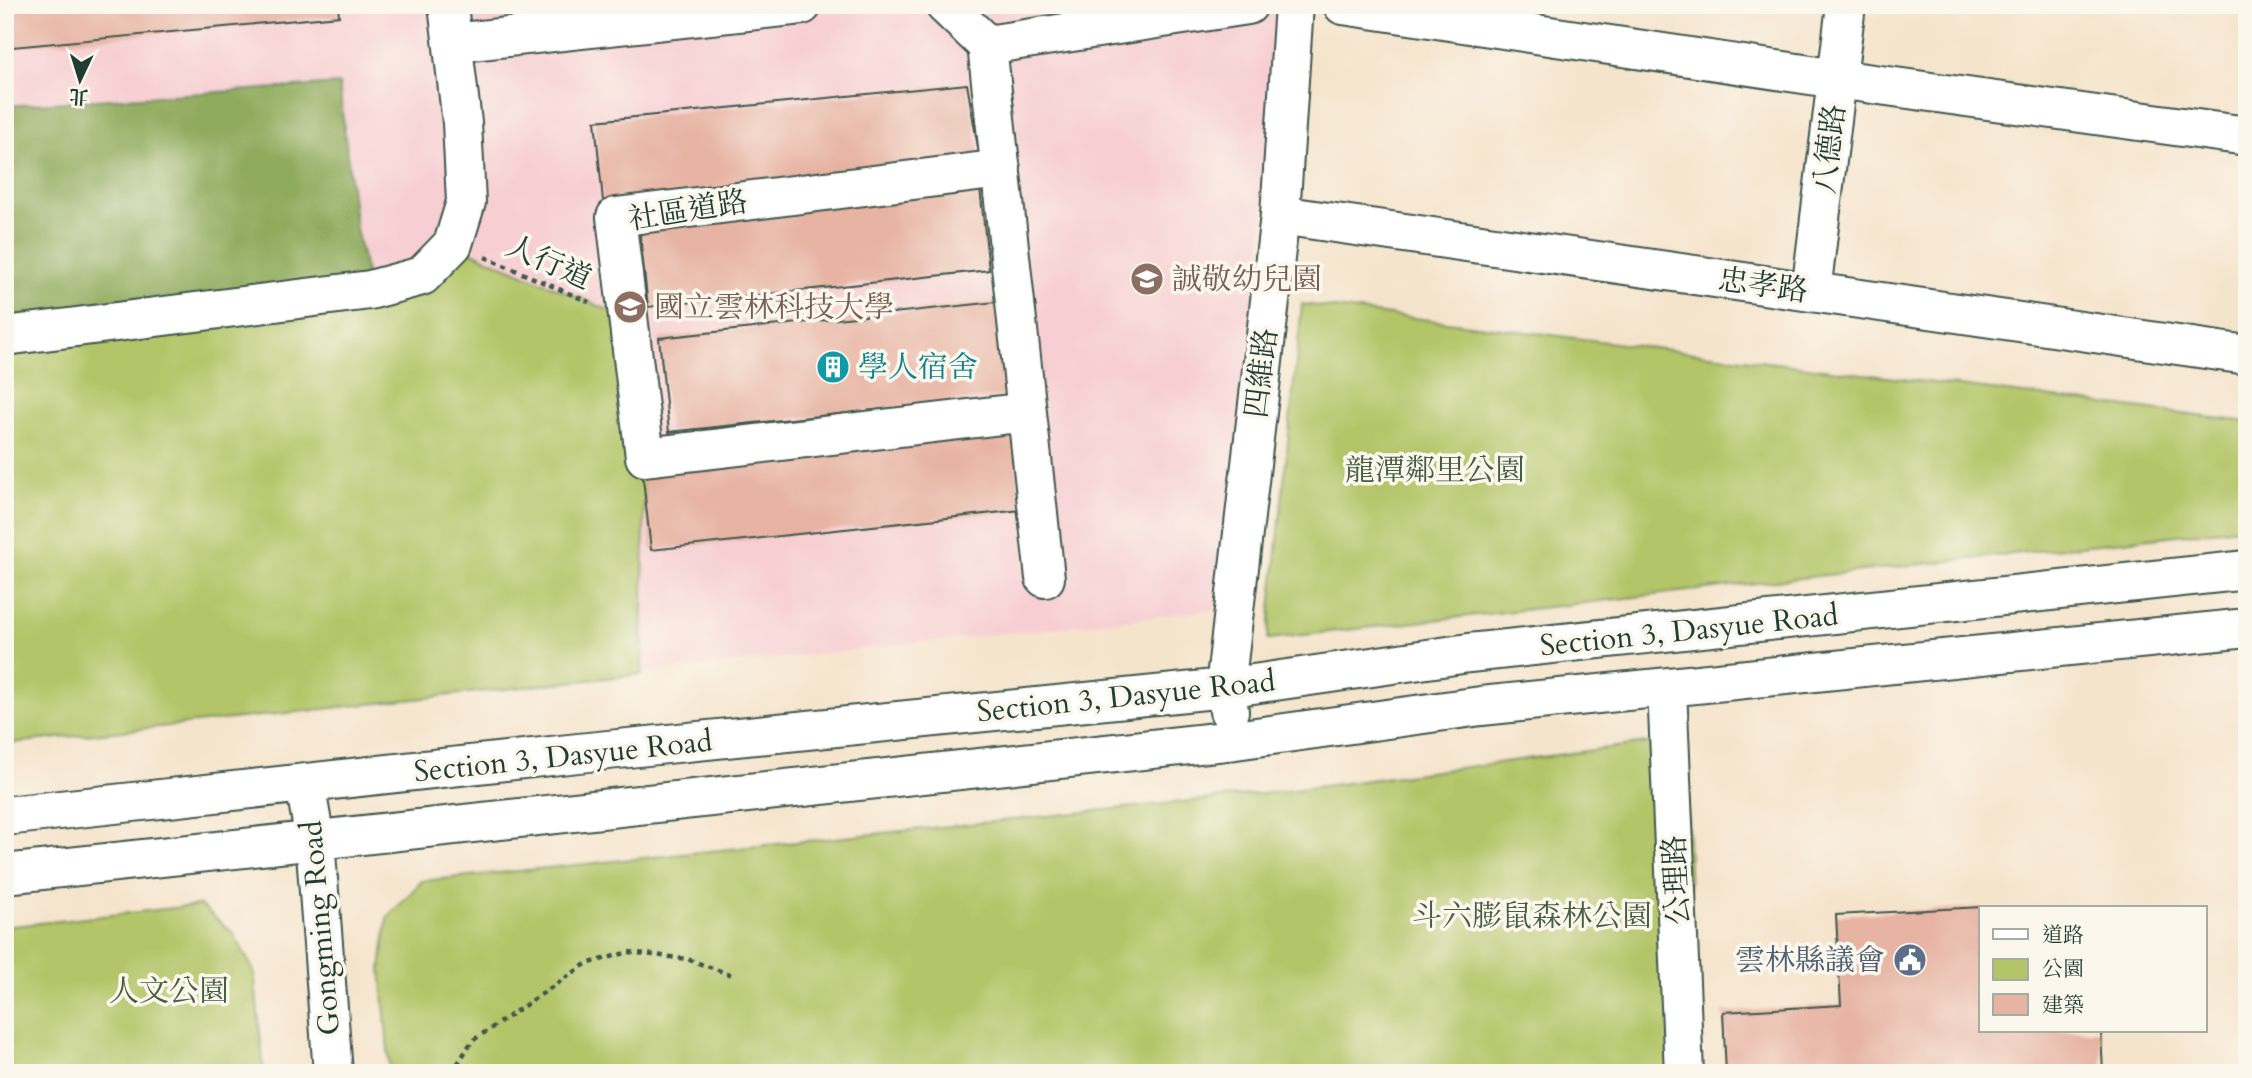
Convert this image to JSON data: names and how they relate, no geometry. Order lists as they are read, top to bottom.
{
  "streets": {
    "street": [
      "八德路",
      "社區道路",
      "忠孝路",
      "四維路",
      "Section 3, Dasyue Road",
      "公理路",
      "Gongming Road"
    ],
    "path": ["人行道"]
  },
  "crossings": [
    ["八德路", "忠孝路"],
    ["社區道路", "人行道"],
    ["忠孝路", "四維路"],
    ["四維路", "Section 3, Dasyue Road"],
    ["Section 3, Dasyue Road", "公理路"],
    ["Section 3, Dasyue Road", "Gongming Road"]
  ],
  "parks": ["龍潭鄰里公園", "斗六膨鼠森林公園", "人文公園"],
  "places": {
    "school or university": ["誠敬幼兒園", "國立雲林科技大學"],
    "building": ["學人宿舍"],
    "public building": ["雲林縣議會"]
  },
  "legend": ["道路", "公園", "建築"],
  "north": "bottom"
}
